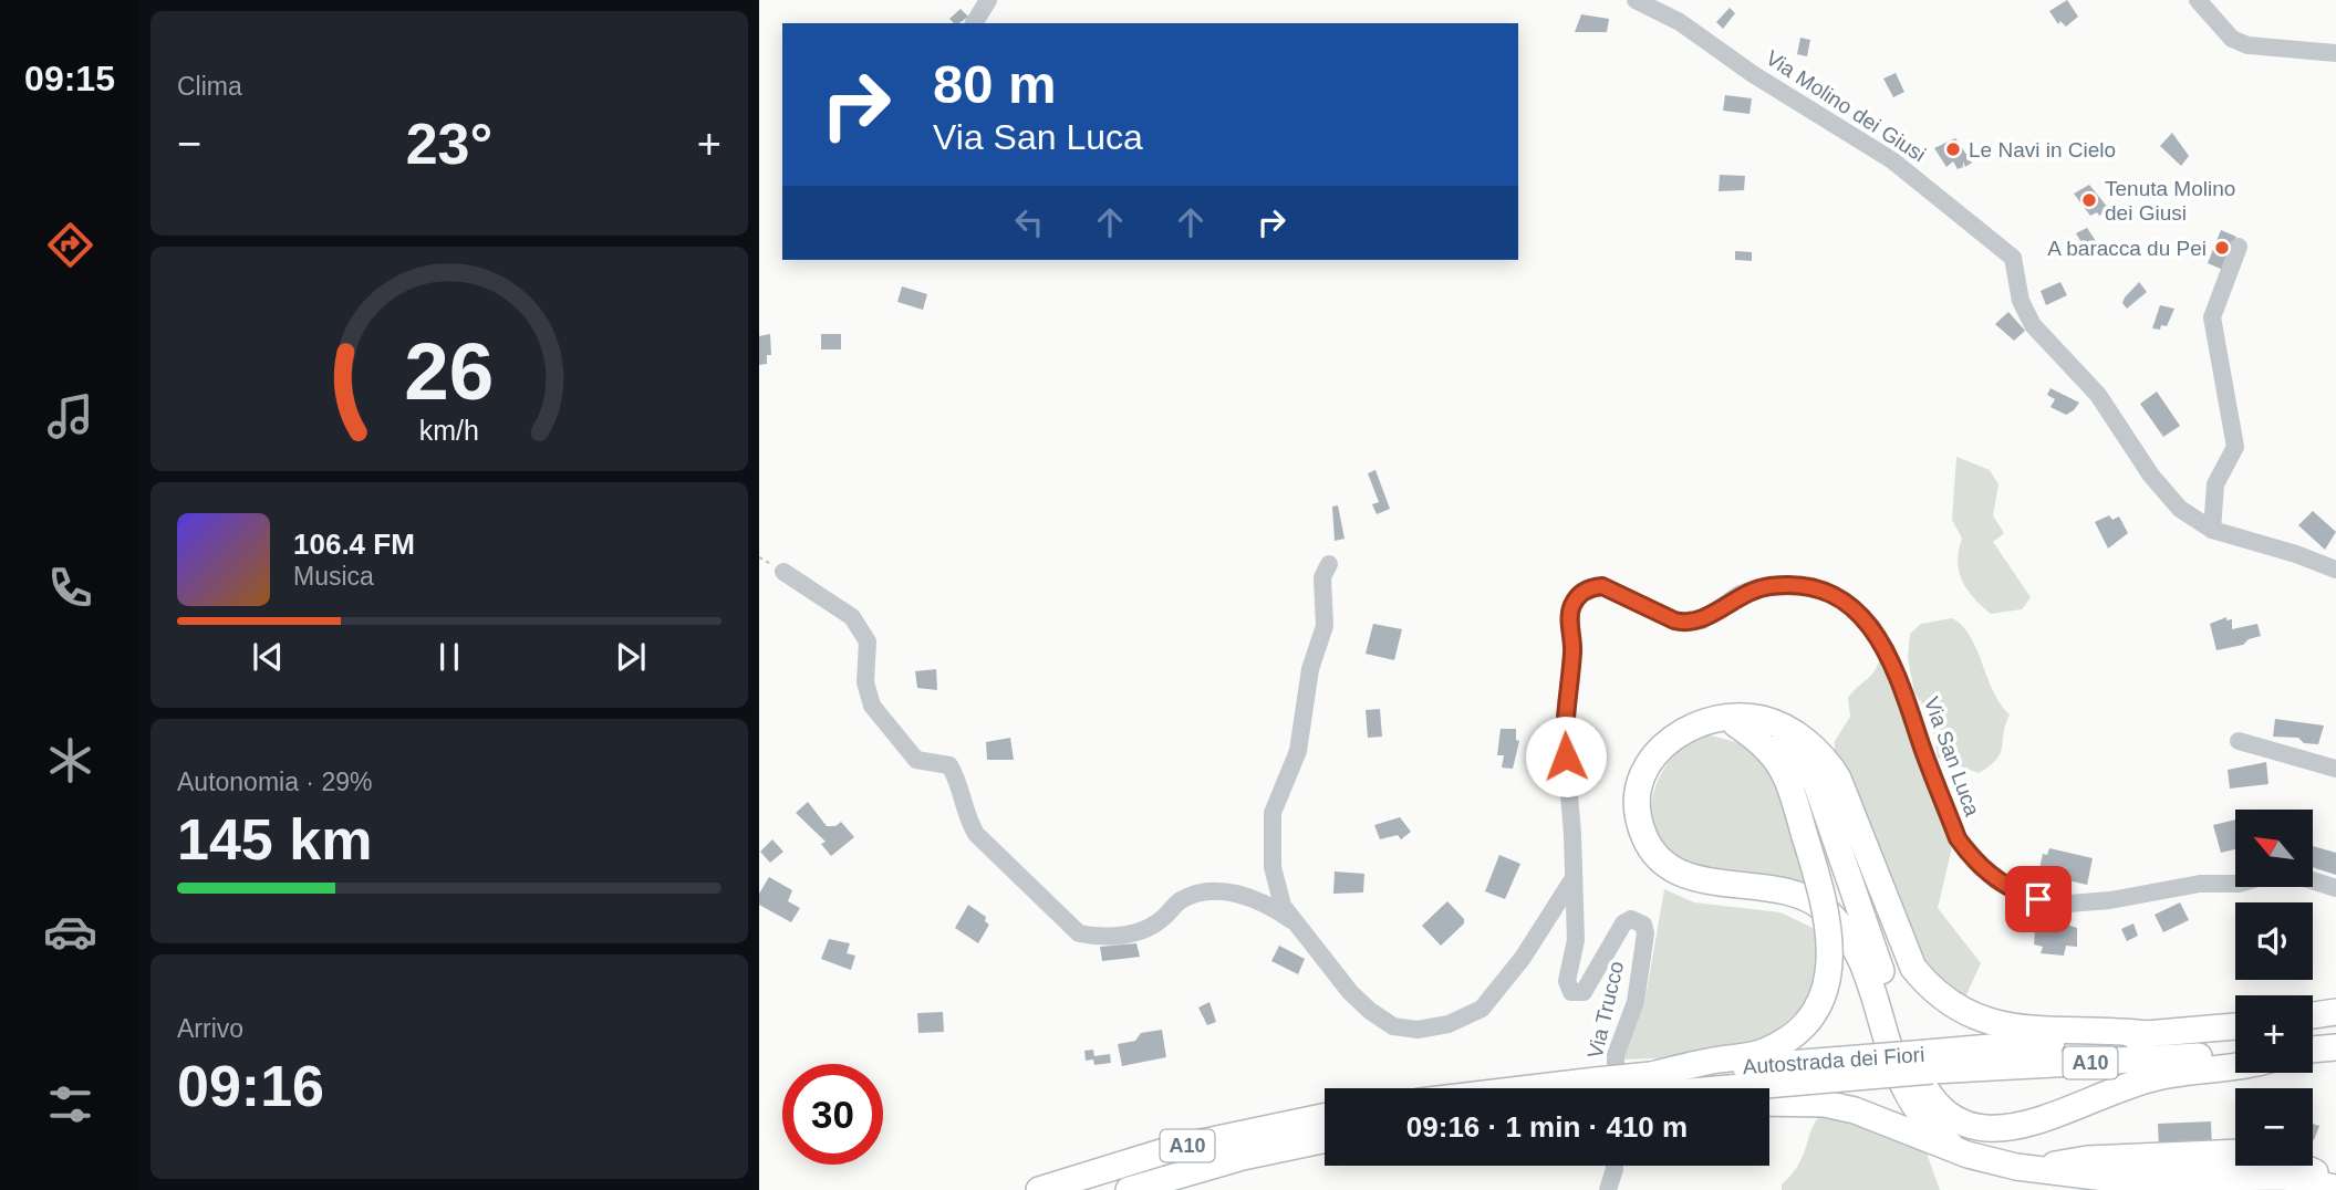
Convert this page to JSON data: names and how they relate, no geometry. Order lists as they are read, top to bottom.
{
  "streets": {
    "highway": ["Autostrada dei Fiori", "A10"],
    "street": ["Via Molino dei Giusi", "Via San Luca", "Via Trucco"]
  },
  "crossings": [
    ["Via San Luca", "Via Trucco"]
  ],
  "places": ["Le Navi in Cielo", "Tenuta Molino dei Giusi", "A baracca du Pei"],
  "north": "top left",
  "page": {
    "tabs": "09:15",
    "tile": [
      "Clima",
      ["Autonomia · 29%", "145 km"],
      ["Arrivo", "09:16"]
    ],
    "turn": ["80 m", "Via San Luca"],
    "heat": ["−", "23°", "+"],
    "song": ["106.4 FM", "Musica"],
    "map_buttons": ["+", "−"],
    "limit": "30",
    "trip": "09:16 · 1 min · 410 m",
    "gauge": ["26", "km/h"]
  }
}
